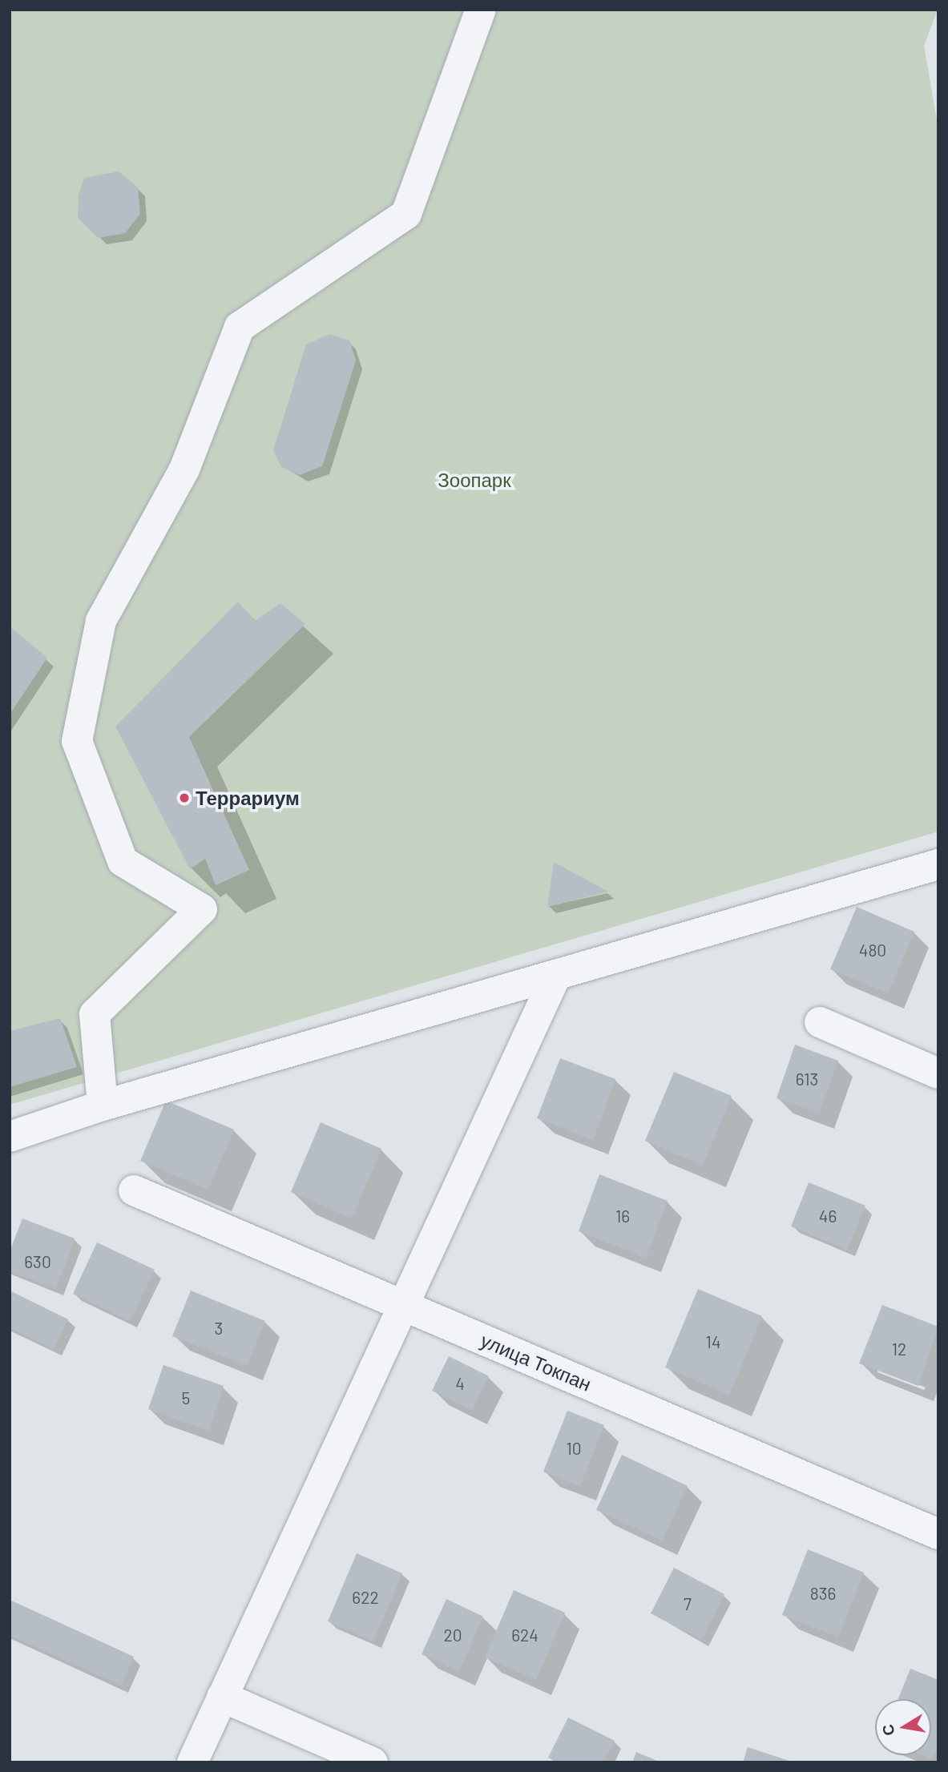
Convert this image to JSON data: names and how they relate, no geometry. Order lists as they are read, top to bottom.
{
  "streets": {
    "street": ["улица Токпан"]
  },
  "parks": ["Зоопарк"],
  "places": ["Террариум"],
  "house_numbers": [
    "480",
    "613",
    "16",
    "46",
    "630",
    "3",
    "14",
    "12",
    "4",
    "5",
    "10",
    "836",
    "622",
    "7",
    "20",
    "624"
  ],
  "north": "left"
}
